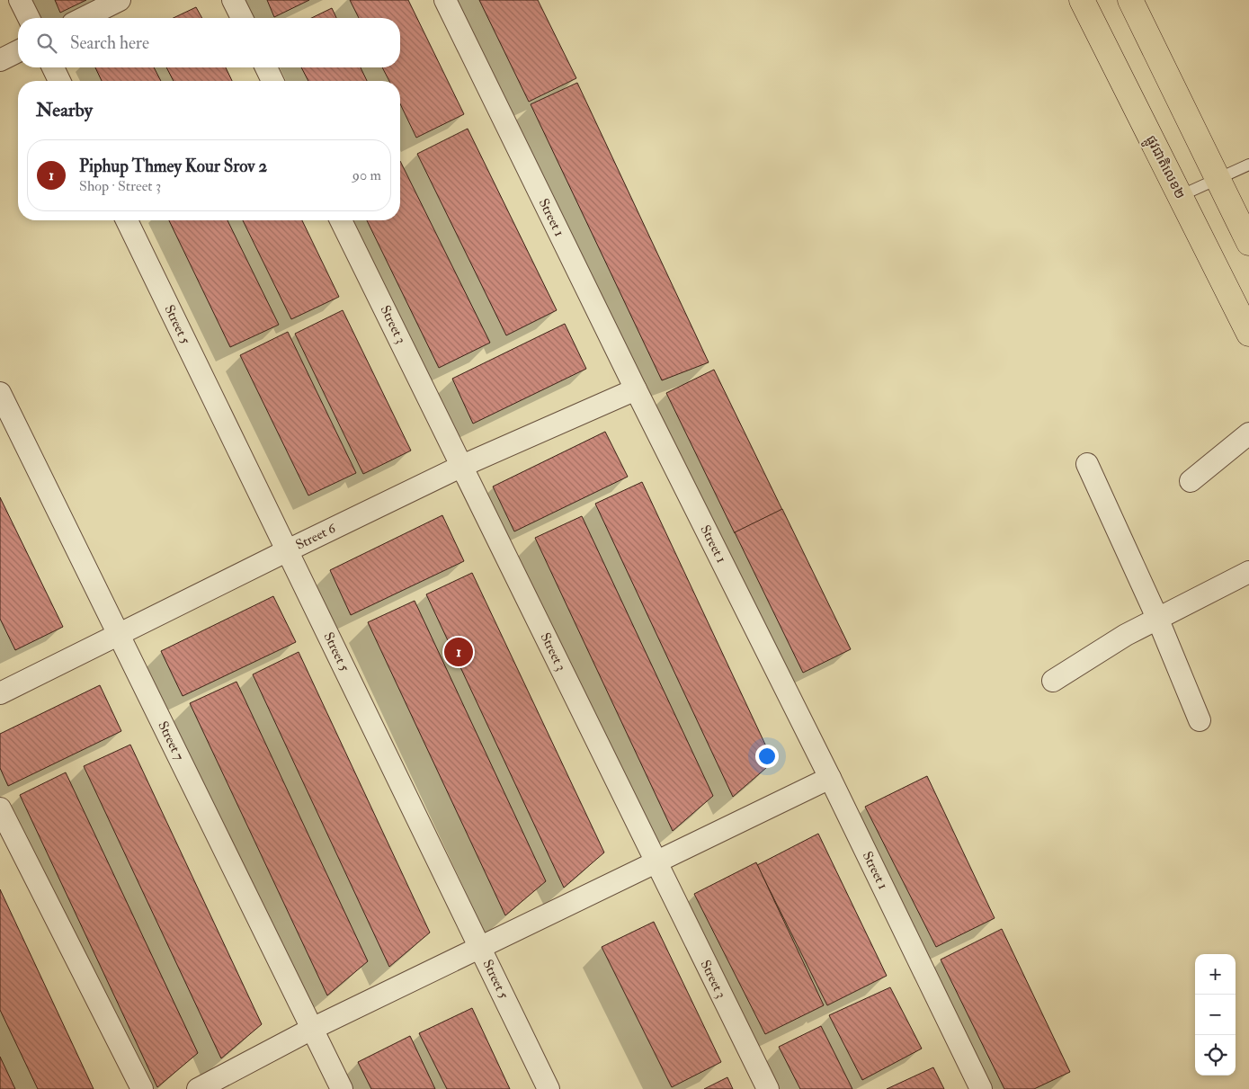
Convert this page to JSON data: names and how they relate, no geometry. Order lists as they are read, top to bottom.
{
  "streets": {
    "highway": ["ផ្លូវជាតិលេខ២"],
    "street": [
      "Street 1",
      "Street 5",
      "Street 3",
      "Street 6",
      "Street 7"
    ]
  },
  "crossings": [
    ["Street 1", "Street 6"],
    ["Street 5", "Street 6"],
    ["Street 3", "Street 6"],
    ["Street 6", "Street 7"]
  ],
  "page": {
    "search": "Search here",
    "heading": "Nearby",
    "list": [
      {
        "mark": "1",
        "name": "Piphup Thmey Kour Srov 2",
        "note": "Shop · Street 3",
        "value": "90 m"
      }
    ],
    "pins": "1",
    "map_buttons": ["+", "−"]
  }
}
